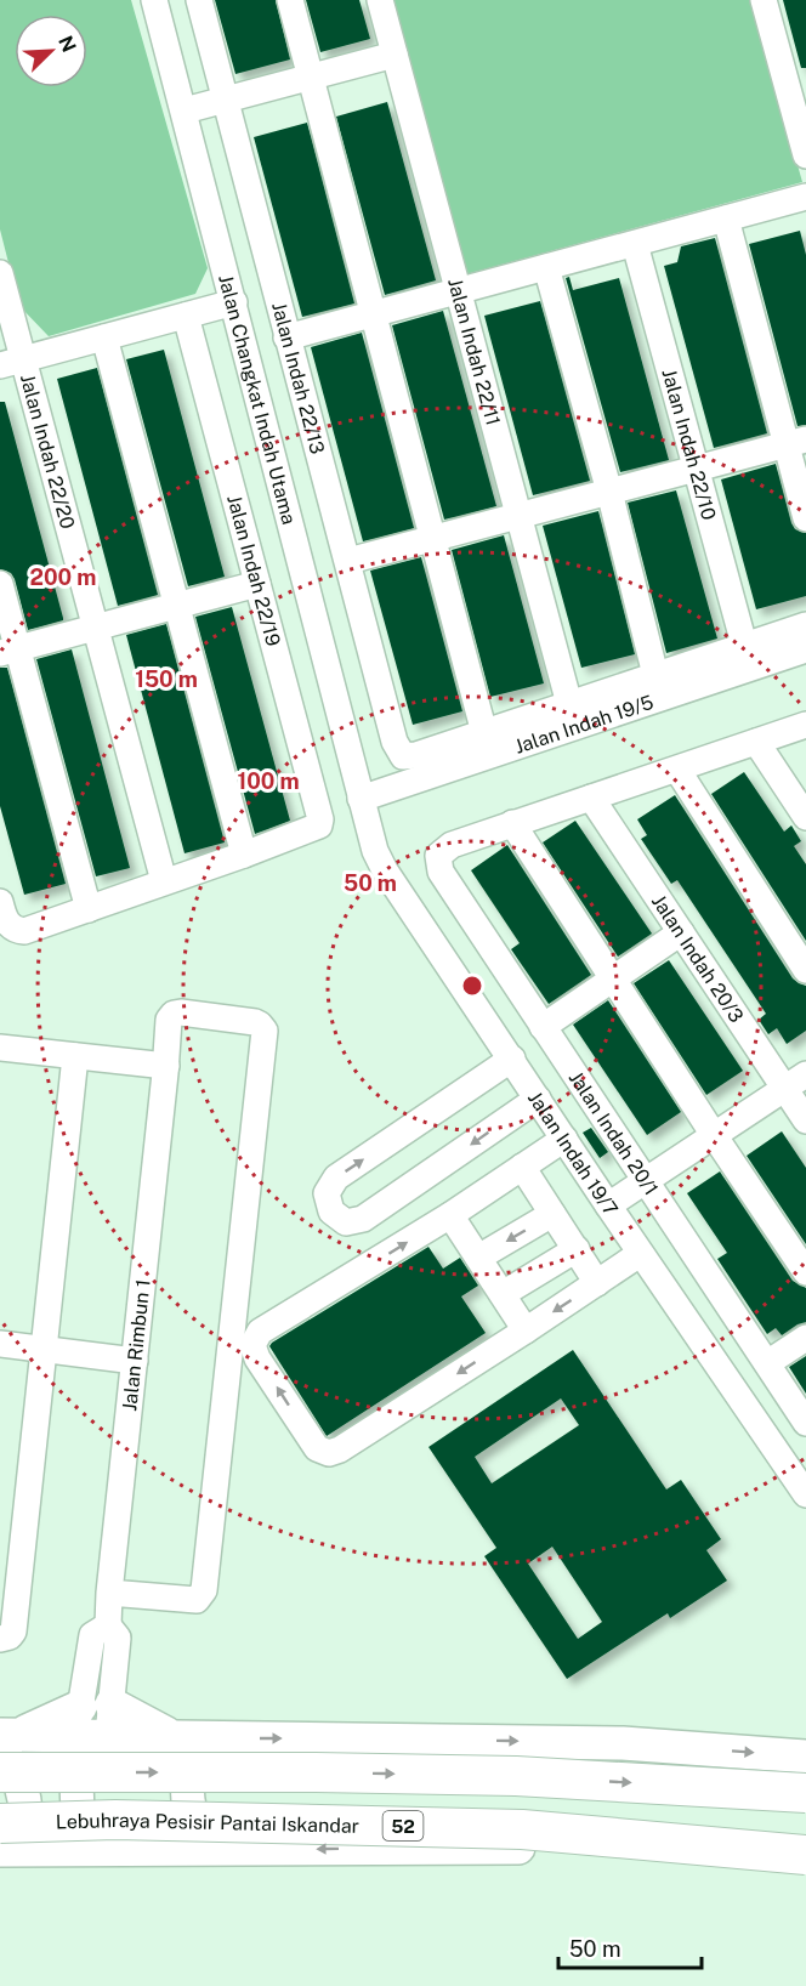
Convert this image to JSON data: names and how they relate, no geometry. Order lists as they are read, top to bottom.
{
  "streets": {
    "highway": ["Lebuhraya Pesisir Pantai Iskandar", "52"],
    "street": [
      "Jalan Indah 22/11",
      "Jalan Indah 22/13",
      "Jalan Changkat Indah Utama",
      "Jalan Indah 22/10",
      "Jalan Indah 22/20",
      "Jalan Indah 22/19",
      "Jalan Indah 19/5",
      "Jalan Indah 20/3",
      "Jalan Indah 20/1",
      "Jalan Indah 19/7",
      "Jalan Rimbun 1"
    ]
  },
  "crossings": [
    ["Jalan Changkat Indah Utama", "Jalan Indah 19/5"],
    ["Jalan Changkat Indah Utama", "Jalan Indah 19/7"],
    ["Jalan Indah 19/5", "Jalan Indah 19/7"]
  ],
  "scale_bar": "50 m",
  "north": "top right",
  "rings": [
    "200 m",
    "150 m",
    "100 m",
    "50 m"
  ]
}
